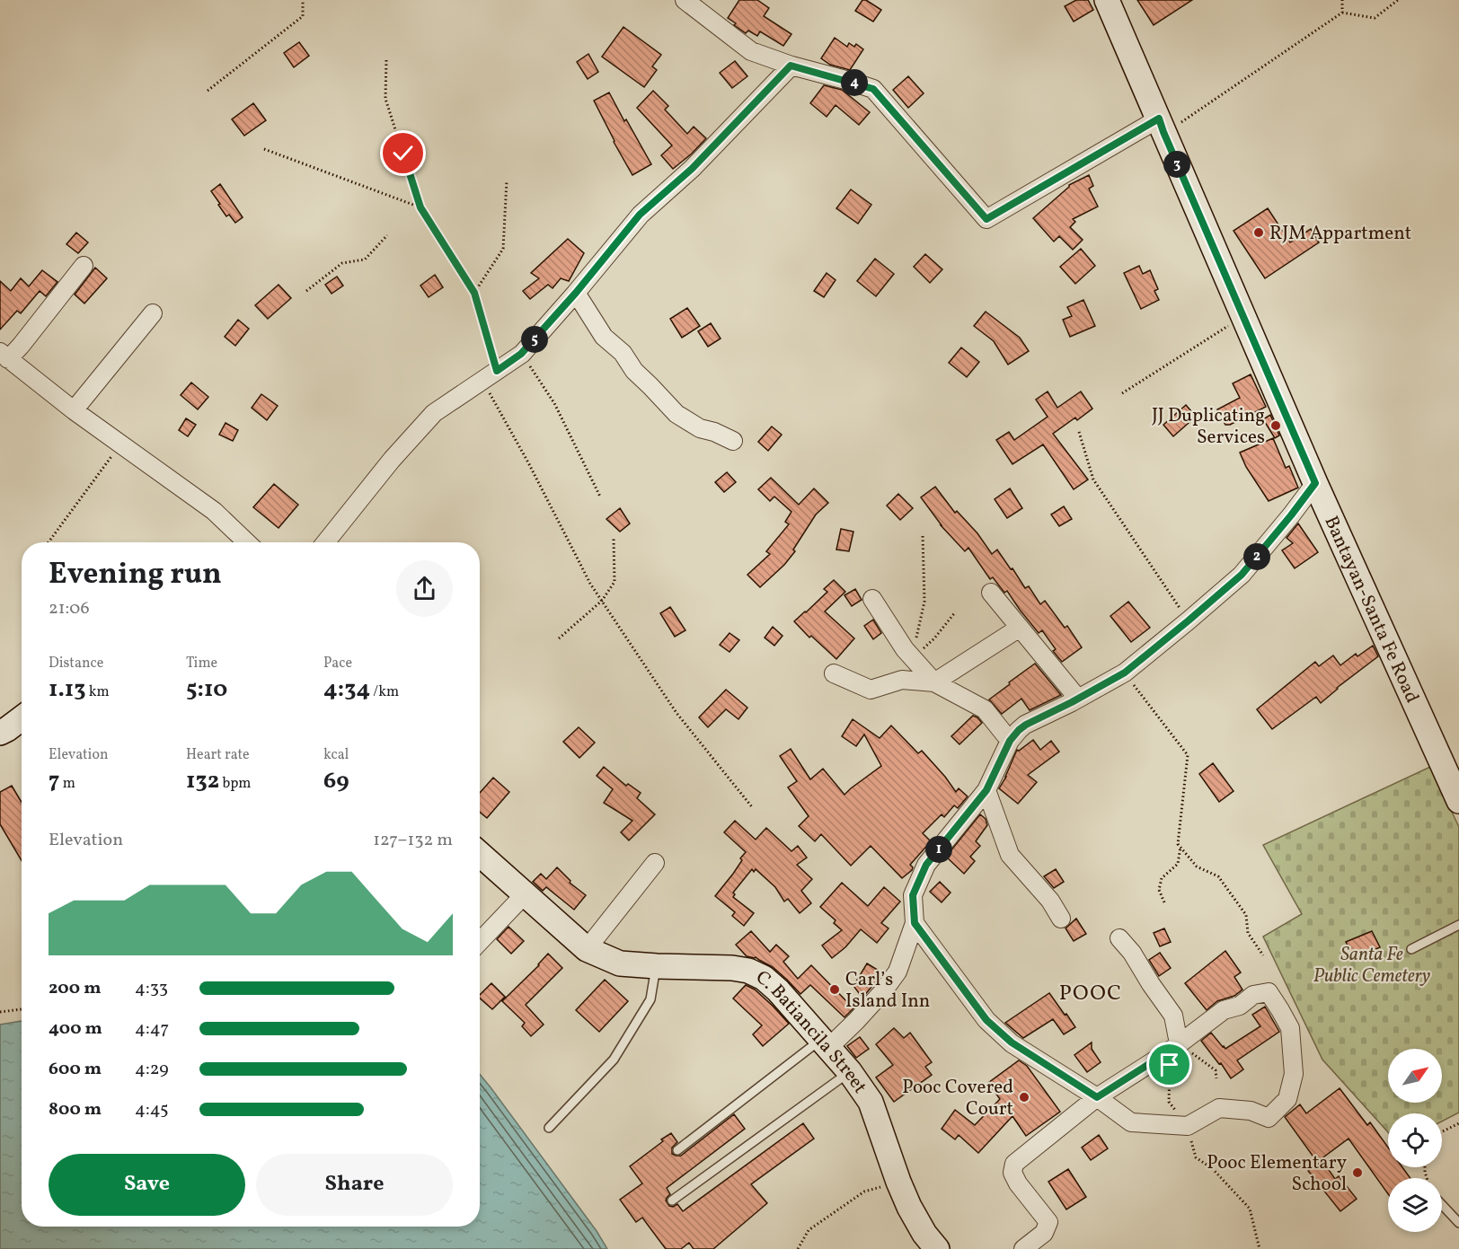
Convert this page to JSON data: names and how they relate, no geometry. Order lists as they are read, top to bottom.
{
  "streets": {
    "main road": ["Bantayan-Santa Fe Road", "C. Batiancila Street"]
  },
  "districts": ["POOC"],
  "parks": ["Santa Fe Public Cemetery"],
  "places": [
    "RJM Appartment",
    "JJ Duplicating Services",
    "Carl’s Island Inn",
    "Pooc Covered Court",
    "Pooc Elementary School"
  ],
  "north": "top right",
  "page": {
    "pins": [
      "4",
      "3",
      "5",
      "2",
      "1"
    ],
    "heading": ["Evening run", "21:06"],
    "stats": [
      ["Distance", "1.13 km"],
      ["Time", "5:10"],
      ["Pace", "4:34 /km"],
      ["Elevation", "7 m"],
      ["Heart rate", "132 bpm"],
      ["kcal", "69"]
    ],
    "chart": ["Elevation", "127–132 m"],
    "list": [
      {
        "name": "200 m",
        "note": "4:33"
      },
      {
        "name": "400 m",
        "note": "4:47"
      },
      {
        "name": "600 m",
        "note": "4:29"
      },
      {
        "name": "800 m",
        "note": "4:45"
      }
    ],
    "buttons": ["Save", "Share"]
  }
}
